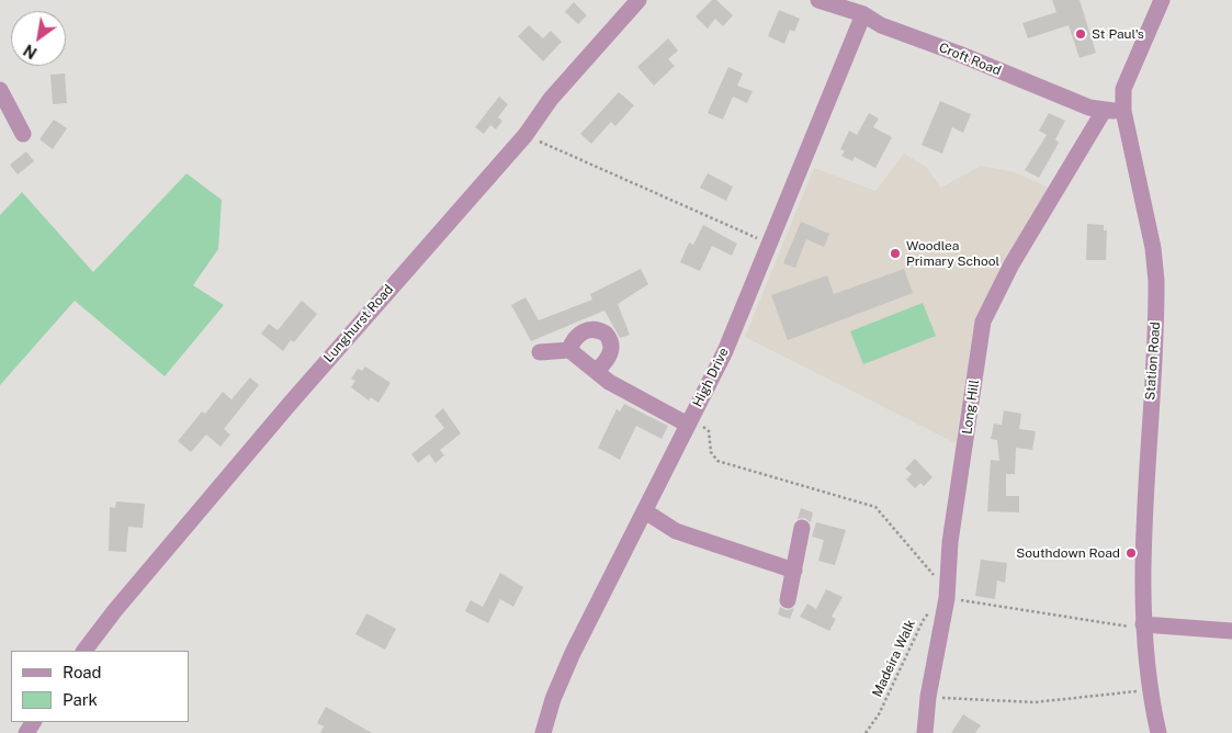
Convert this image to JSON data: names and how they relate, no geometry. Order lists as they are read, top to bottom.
{
  "streets": {
    "street": [
      "Croft Road",
      "Lunghurst Road",
      "Station Road",
      "High Drive",
      "Long Hill"
    ],
    "path": ["Madeira Walk"]
  },
  "crossings": [
    ["Croft Road", "Station Road"],
    ["Croft Road", "High Drive"],
    ["Croft Road", "Long Hill"],
    ["Long Hill", "Madeira Walk"]
  ],
  "places": ["St Paul's", "Woodlea Primary School", "Southdown Road"],
  "legend": ["Road", "Park"],
  "north": "bottom left"
}
